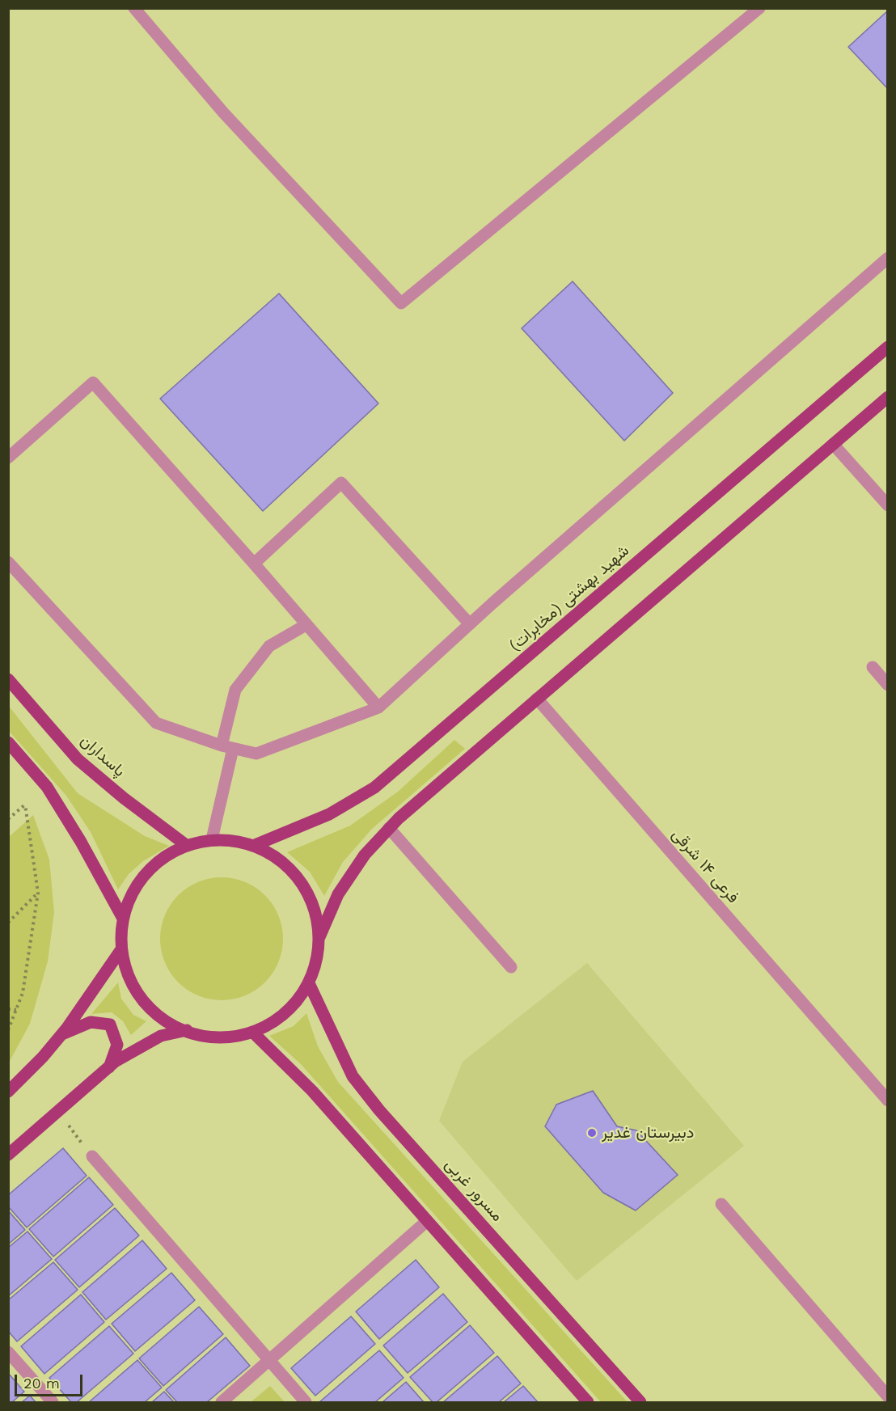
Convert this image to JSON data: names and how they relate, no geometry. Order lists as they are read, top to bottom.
{
  "streets": {
    "main road": ["شهید بهشتی (مخابرات)", "پاسداران", "مسرور غربی"],
    "street": ["فرعی ۱۴ شرقی"]
  },
  "places": ["دبیرستان غدیر"],
  "scale_bar": "20 m"
}
